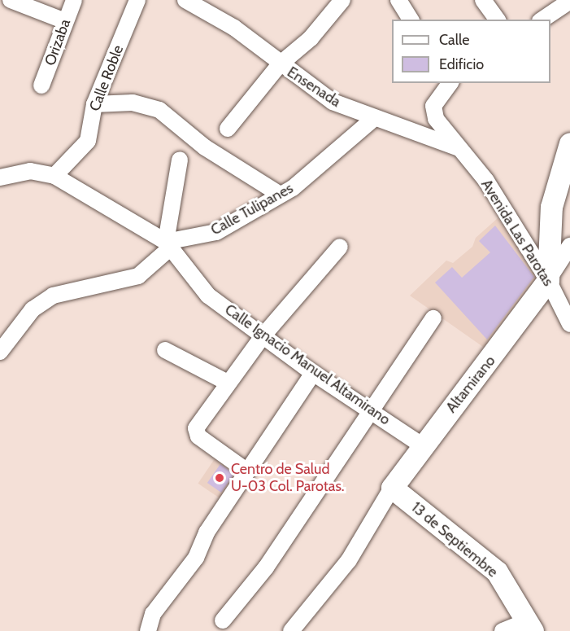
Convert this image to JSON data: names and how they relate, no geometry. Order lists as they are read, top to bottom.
{
  "streets": {
    "street": [
      "Orizaba",
      "Calle Roble",
      "Ensenada",
      "Calle Tulipanes",
      "Avenida Las Parotas",
      "Calle Ignacio Manuel Altamirano",
      "Altamirano",
      "13 de Septiembre"
    ]
  },
  "crossings": [
    ["Calle Roble", "Calle Ignacio Manuel Altamirano"],
    ["Ensenada", "Calle Tulipanes"],
    ["Ensenada", "Avenida Las Parotas"],
    ["Calle Tulipanes", "Calle Ignacio Manuel Altamirano"],
    ["Avenida Las Parotas", "Altamirano"],
    ["Calle Ignacio Manuel Altamirano", "Altamirano"],
    ["Altamirano", "13 de Septiembre"]
  ],
  "places": ["Centro de Salud U-03 Col. Parotas."],
  "legend": ["Calle", "Edificio"]
}
